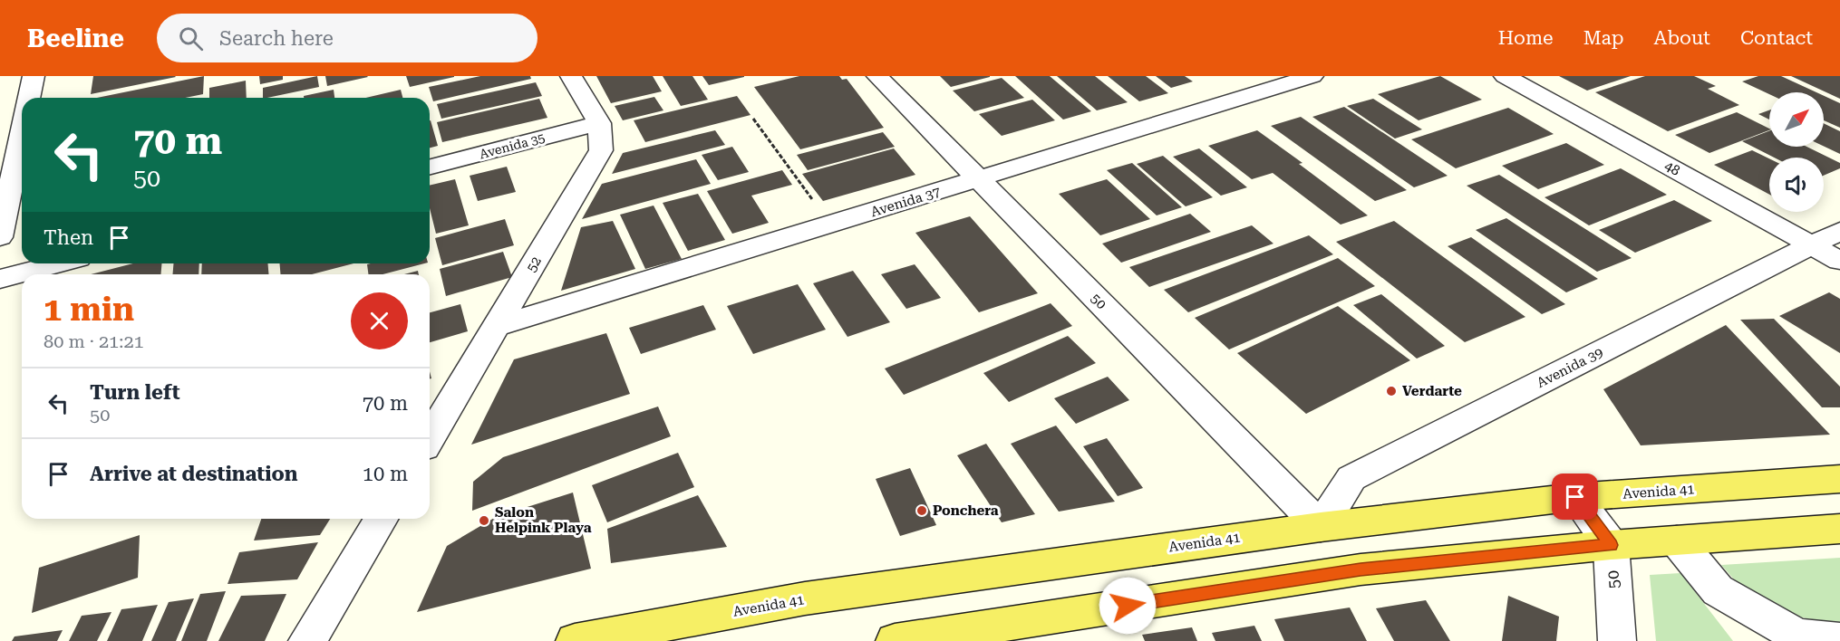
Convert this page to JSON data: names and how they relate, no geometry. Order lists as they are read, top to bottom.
{
  "streets": {
    "main road": ["Avenida 41"],
    "street": [
      "Avenida 35",
      "48",
      "Avenida 37",
      "52",
      "50",
      "Avenida 39"
    ]
  },
  "crossings": [
    ["Avenida 35", "52"],
    ["48", "Avenida 39"],
    ["Avenida 37", "52"],
    ["Avenida 37", "50"],
    ["50", "Avenida 39"],
    ["50", "Avenida 41"],
    ["Avenida 39", "Avenida 41"]
  ],
  "places": ["Verdarte", "Ponchera", "Salon Helpink Playa"],
  "north": "top right",
  "page": {
    "header": "Beeline",
    "search": "Search here",
    "nav": [
      "Home",
      "Map",
      "About",
      "Contact"
    ],
    "turn": ["70 m", "50"],
    "then": "Then",
    "heading": ["1 min", "80 m · 21:21"],
    "list": [
      {
        "name": "Turn left",
        "note": "50",
        "value": "70 m"
      },
      {
        "name": "Arrive at destination",
        "value": "10 m"
      }
    ]
  }
}
